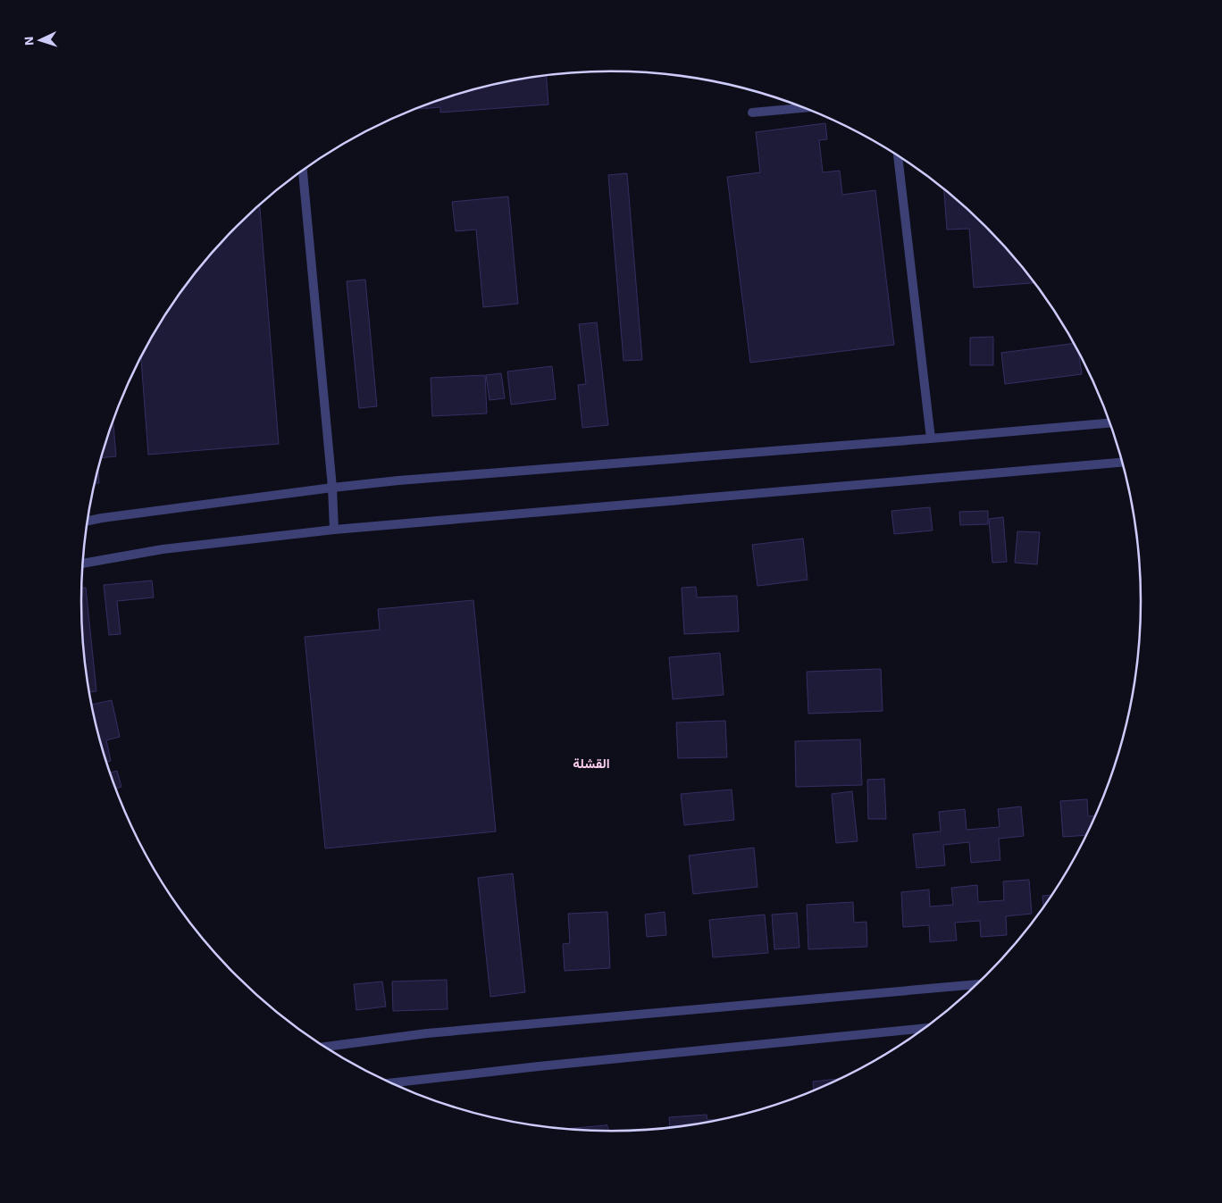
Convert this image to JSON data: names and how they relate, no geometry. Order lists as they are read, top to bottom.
{
  "districts": ["القشلة"],
  "north": "left"
}
